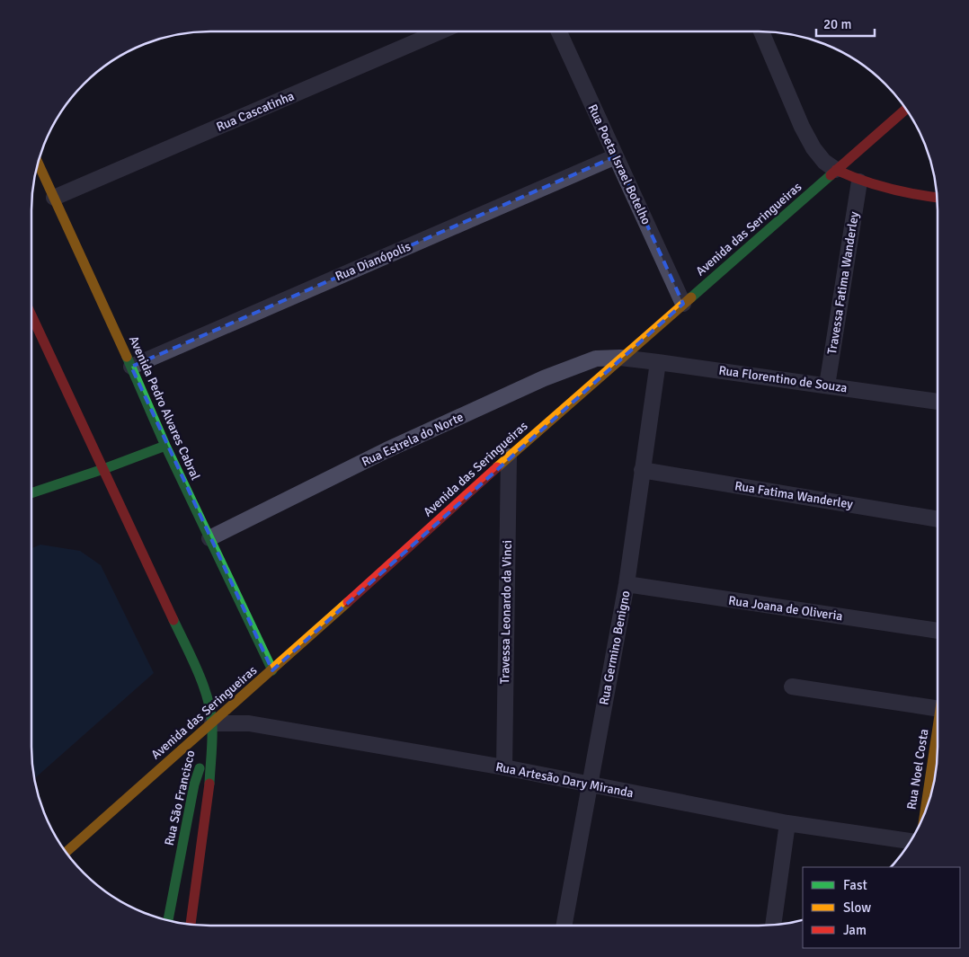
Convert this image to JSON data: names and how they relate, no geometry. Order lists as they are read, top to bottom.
{
  "streets": {
    "street": [
      "Rua Cascatinha",
      "Rua Poeta Israel Botelho",
      "Avenida das Seringueiras",
      "Rua Dianópolis",
      "Travessa Fatima Wanderley",
      "Rua Florentino de Souza",
      "Avenida Pedro Alvares Cabral",
      "Rua Estrela do Norte",
      "Rua Fatima Wanderley",
      "Rua Joana de Oliveria",
      "Travessa Leonardo da Vinci",
      "Rua Germino Benigno",
      "Rua Noel Costa",
      "Rua Artesão Dary Miranda",
      "Rua São Francisco"
    ]
  },
  "crossings": [
    ["Rua Cascatinha", "Avenida Pedro Alvares Cabral"],
    ["Rua Poeta Israel Botelho", "Avenida das Seringueiras"],
    ["Rua Poeta Israel Botelho", "Rua Dianópolis"],
    ["Avenida das Seringueiras", "Rua Florentino de Souza"],
    ["Avenida das Seringueiras", "Avenida Pedro Alvares Cabral"],
    ["Avenida das Seringueiras", "Rua Estrela do Norte"],
    ["Avenida das Seringueiras", "Travessa Leonardo da Vinci"],
    ["Avenida das Seringueiras", "Rua Artesão Dary Miranda"],
    ["Avenida das Seringueiras", "Rua São Francisco"],
    ["Rua Dianópolis", "Avenida Pedro Alvares Cabral"],
    ["Travessa Fatima Wanderley", "Rua Florentino de Souza"],
    ["Rua Florentino de Souza", "Rua Estrela do Norte"],
    ["Rua Florentino de Souza", "Rua Germino Benigno"],
    ["Avenida Pedro Alvares Cabral", "Rua Estrela do Norte"],
    ["Rua Fatima Wanderley", "Rua Germino Benigno"],
    ["Rua Joana de Oliveria", "Rua Germino Benigno"],
    ["Travessa Leonardo da Vinci", "Rua Artesão Dary Miranda"],
    ["Rua Germino Benigno", "Rua Artesão Dary Miranda"],
    ["Rua Artesão Dary Miranda", "Rua São Francisco"]
  ],
  "legend": ["Fast", "Slow", "Jam"],
  "scale_bar": "20 m"
}
